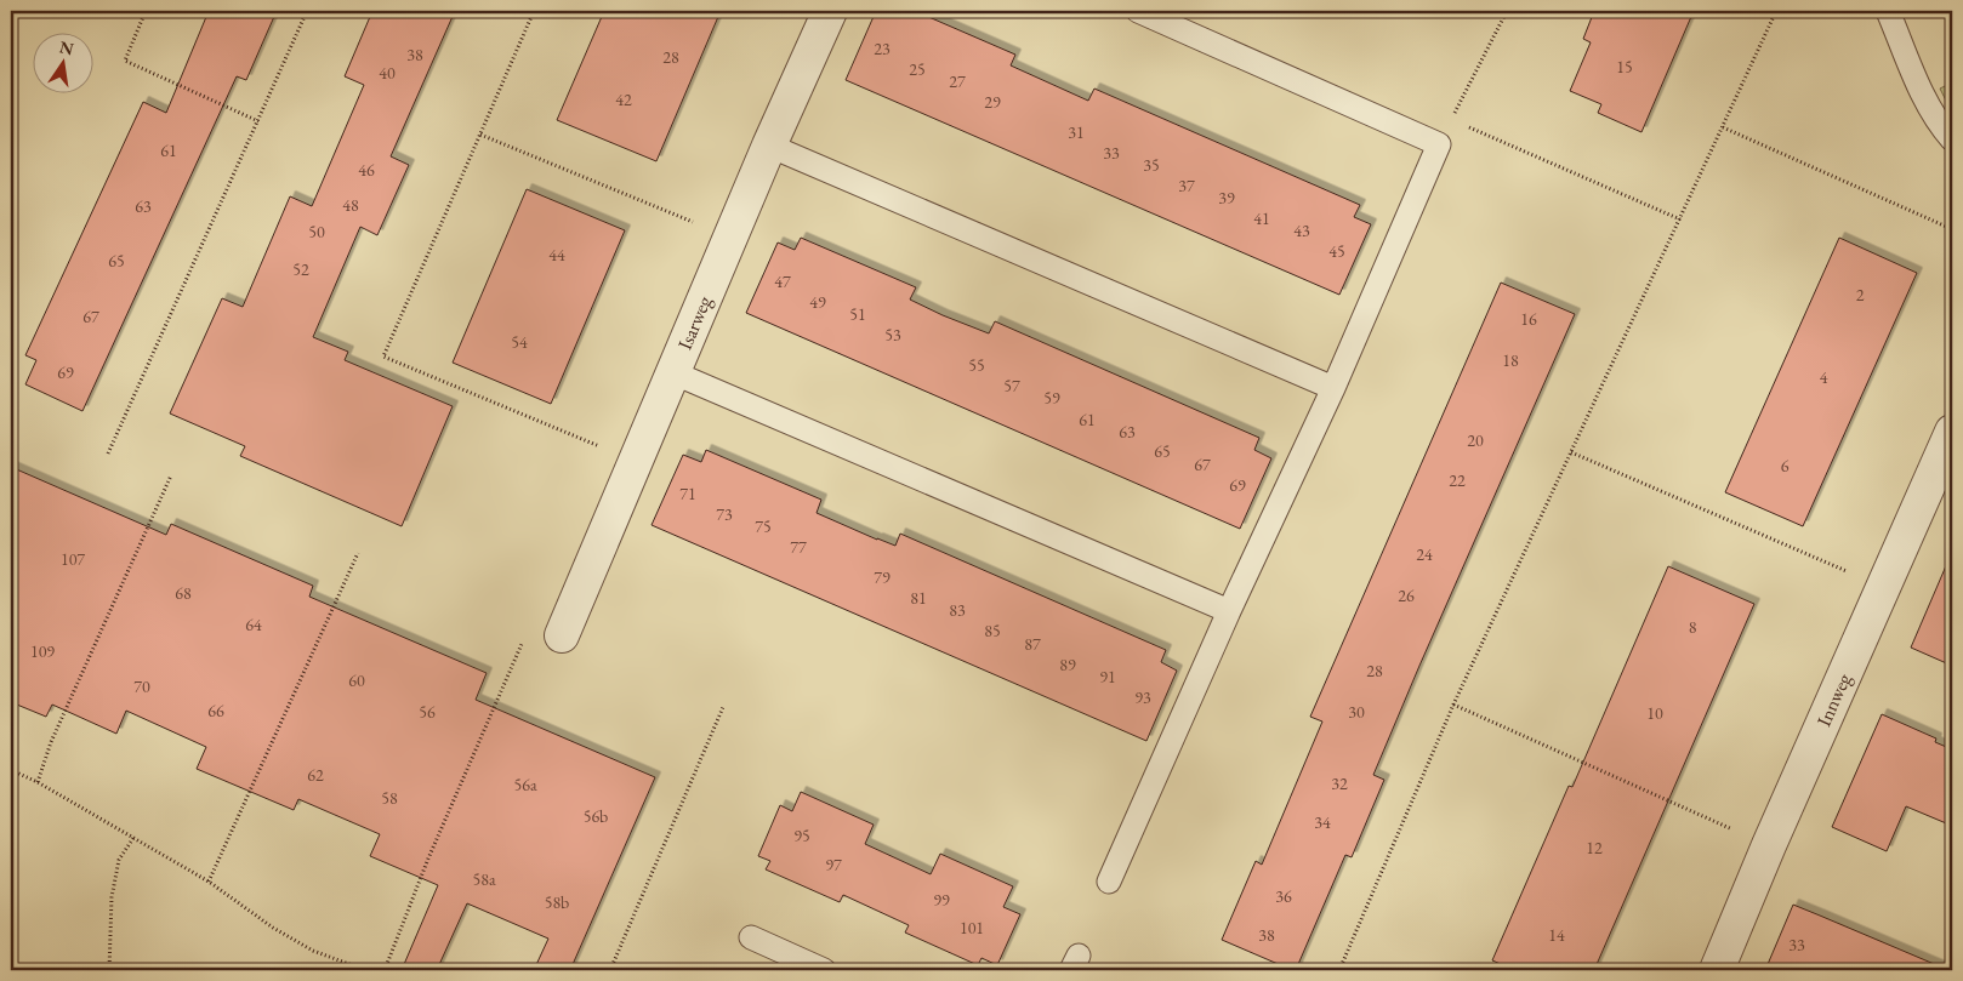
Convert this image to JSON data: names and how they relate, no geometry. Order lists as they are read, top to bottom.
{
  "streets": {
    "street": ["Isarweg", "Innweg"]
  },
  "house_numbers": [
    "23",
    "38",
    "28",
    "15",
    "25",
    "40",
    "27",
    "42",
    "29",
    "31",
    "61",
    "33",
    "35",
    "46",
    "37",
    "39",
    "48",
    "63",
    "41",
    "43",
    "50",
    "45",
    "44",
    "65",
    "52",
    "47",
    "2",
    "49",
    "51",
    "67",
    "16",
    "53",
    "54",
    "18",
    "55",
    "69",
    "4",
    "57",
    "59",
    "61",
    "63",
    "20",
    "65",
    "67",
    "6",
    "22",
    "69",
    "71",
    "73",
    "75",
    "77",
    "24",
    "107",
    "79",
    "68",
    "26",
    "81",
    "83",
    "64",
    "8",
    "85",
    "87",
    "109",
    "89",
    "28",
    "91",
    "60",
    "70",
    "93",
    "66",
    "56",
    "30",
    "10",
    "62",
    "32",
    "56a",
    "58",
    "56b",
    "34",
    "95",
    "12",
    "97",
    "58a",
    "36",
    "99",
    "58b",
    "101",
    "38",
    "14",
    "33"
  ],
  "north": "top"
}
